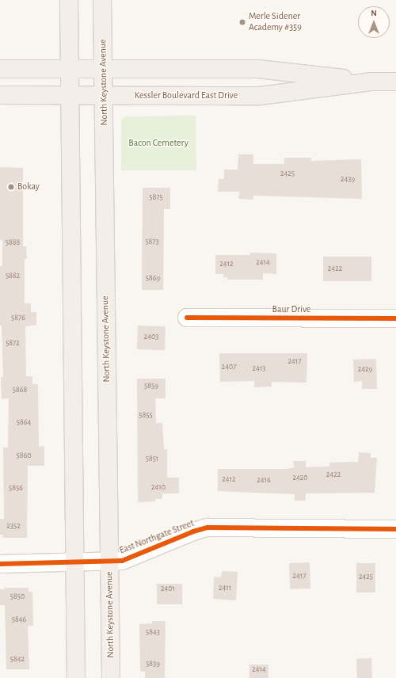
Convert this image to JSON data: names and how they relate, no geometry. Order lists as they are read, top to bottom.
{
  "streets": {
    "main road": ["North Keystone Avenue", "Kessler Boulevard East Drive"],
    "street": ["Baur Drive", "East Northgate Street"]
  },
  "crossings": [
    ["North Keystone Avenue", "Kessler Boulevard East Drive"],
    ["North Keystone Avenue", "East Northgate Street"]
  ],
  "parks": ["Bacon Cemetery"],
  "places": ["Merle Sidener Academy #359", "Bokay"],
  "house_numbers": [
    "2425",
    "2439",
    "5875",
    "5873",
    "5888",
    "2414",
    "2412",
    "2422",
    "5882",
    "5869",
    "5876",
    "2403",
    "5872",
    "2417",
    "2407",
    "2413",
    "2429",
    "5859",
    "5868",
    "5855",
    "5864",
    "5860",
    "5851",
    "2422",
    "2420",
    "2412",
    "2416",
    "2410",
    "5856",
    "2352",
    "2417",
    "2425",
    "2411",
    "2401",
    "5850",
    "5846",
    "5843",
    "5842",
    "5839",
    "2414"
  ],
  "north": "top"
}
